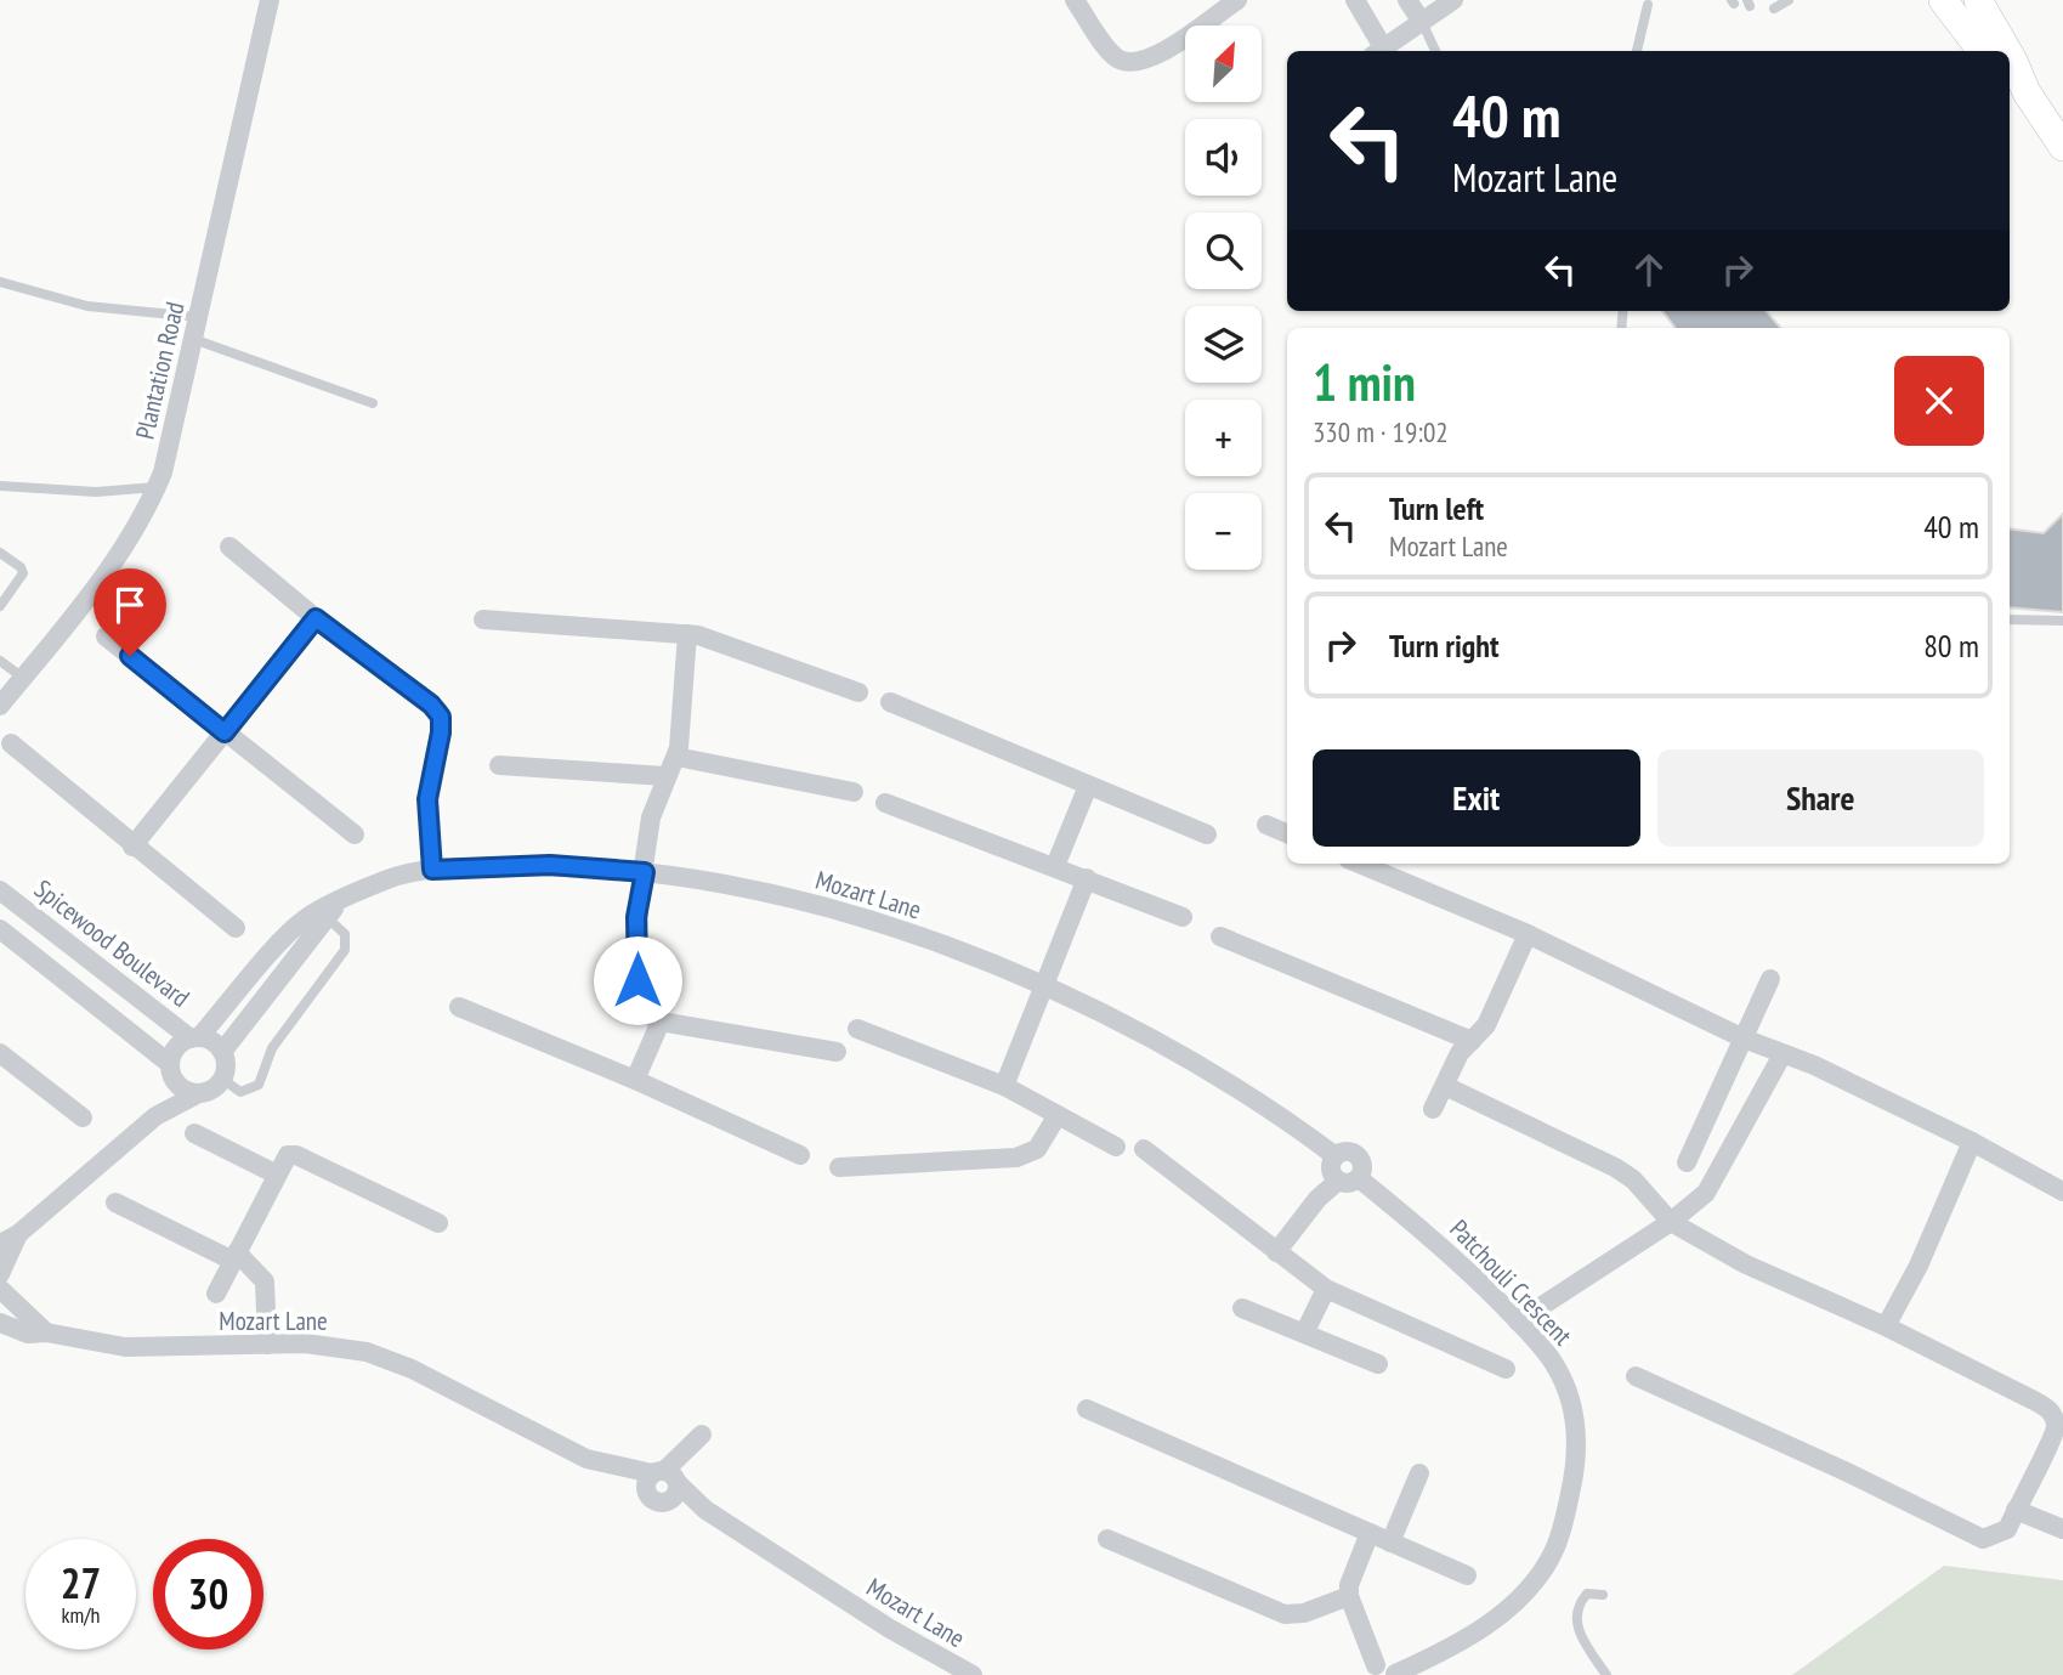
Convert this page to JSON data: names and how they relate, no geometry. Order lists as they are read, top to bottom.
{
  "streets": {
    "street": [
      "Plantation Road",
      "Mozart Lane",
      "Spicewood Boulevard",
      "Patchouli Crescent"
    ]
  },
  "crossings": [
    ["Mozart Lane", "Spicewood Boulevard"],
    ["Mozart Lane", "Patchouli Crescent"]
  ],
  "north": "top right",
  "page": {
    "map_buttons": ["+", "−"],
    "turn": ["40 m", "Mozart Lane"],
    "heading": ["1 min", "330 m · 19:02"],
    "list": [
      {
        "name": "Turn left",
        "note": "Mozart Lane",
        "value": "40 m"
      },
      {
        "name": "Turn right",
        "value": "80 m"
      }
    ],
    "buttons": ["Exit", "Share"],
    "speed": "27 km/h",
    "limit": "30"
  }
}
